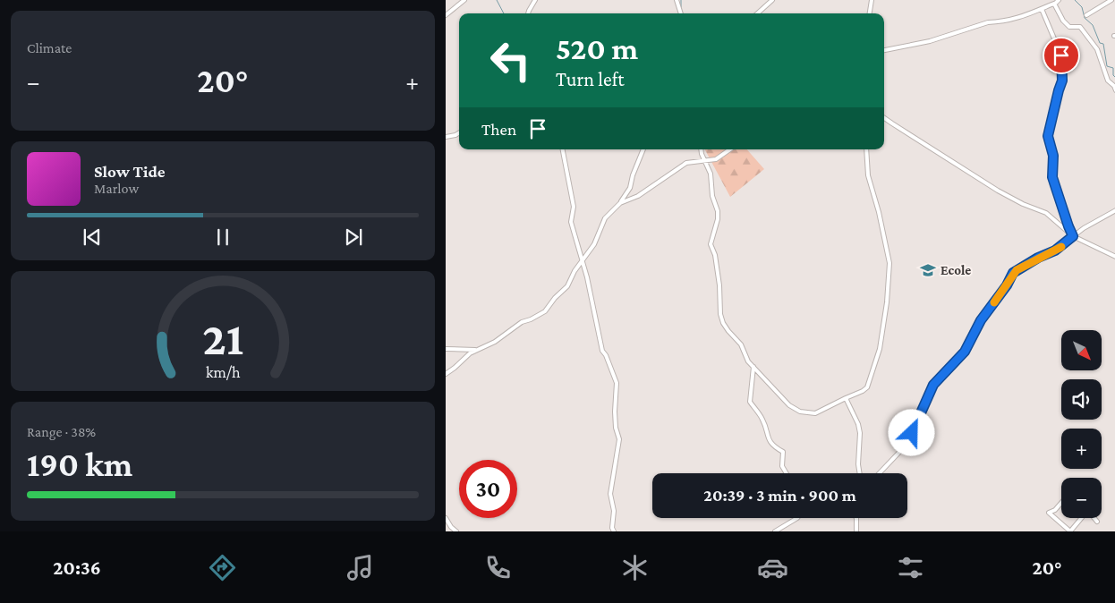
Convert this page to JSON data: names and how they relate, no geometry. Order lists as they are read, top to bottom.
{
  "places": {
    "school or university": ["Ecole"]
  },
  "north": "bottom right",
  "page": {
    "tile": [
      "Climate",
      ["Range · 38%", "190 km"]
    ],
    "turn": ["520 m", "Turn left"],
    "heat": ["−", "20°", "+"],
    "then": "Then",
    "song": ["Slow Tide", "Marlow"],
    "map_buttons": ["+", "−"],
    "limit": "30",
    "trip": "20:39 · 3 min · 900 m",
    "tabs": ["20:36", "20°"],
    "gauge": ["21", "km/h"]
  }
}
